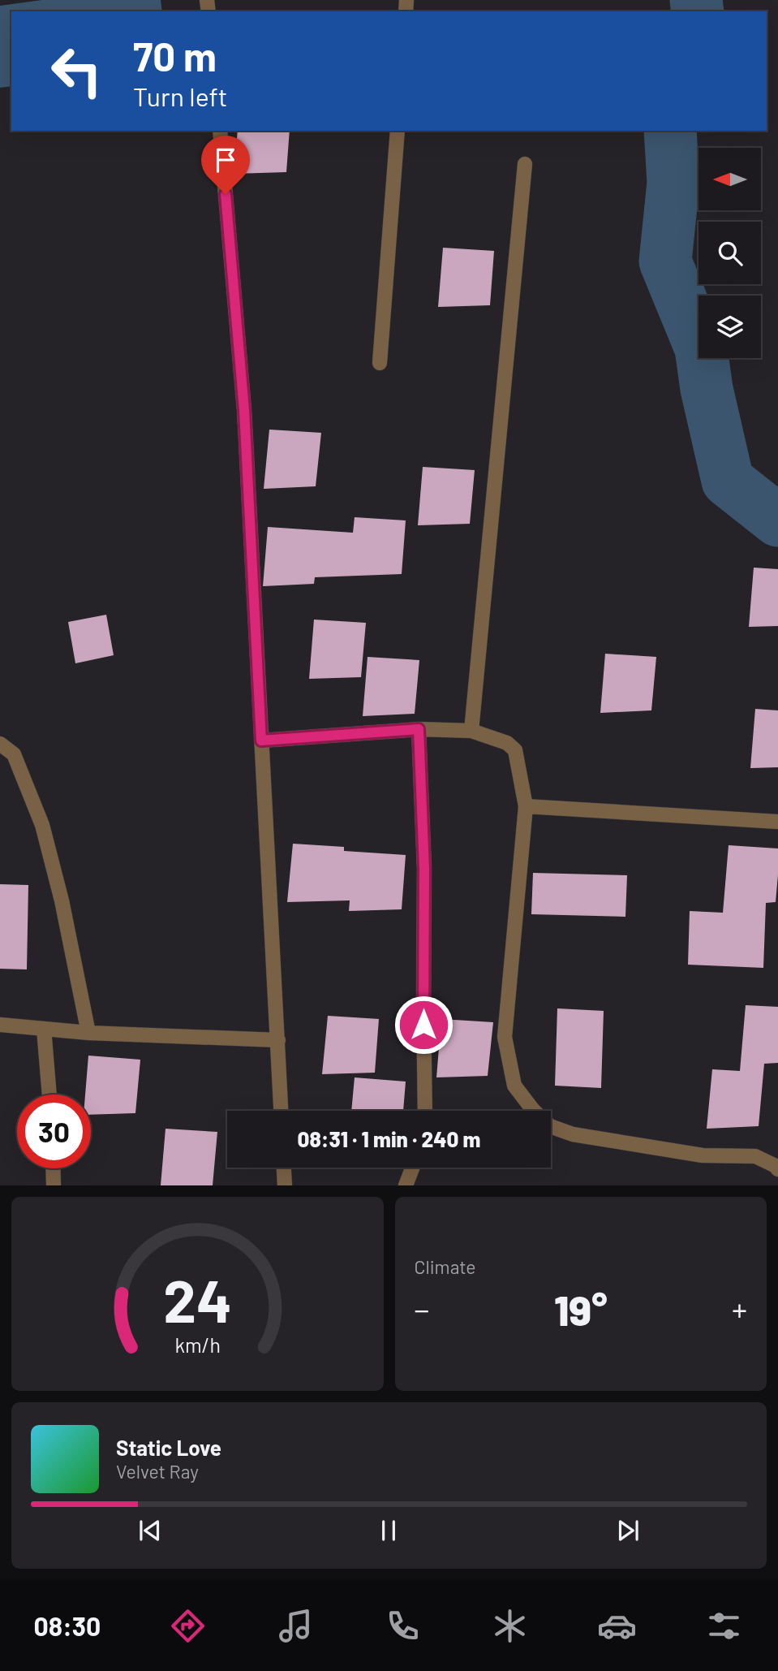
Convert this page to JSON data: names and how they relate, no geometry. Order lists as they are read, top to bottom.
{
  "north": "left",
  "page": {
    "turn": ["70 m", "Turn left"],
    "limit": "30",
    "trip": "08:31 · 1 min · 240 m",
    "tile": "Climate",
    "heat": ["−", "19°", "+"],
    "song": ["Static Love", "Velvet Ray"],
    "tabs": "08:30",
    "gauge": ["24", "km/h"]
  }
}
